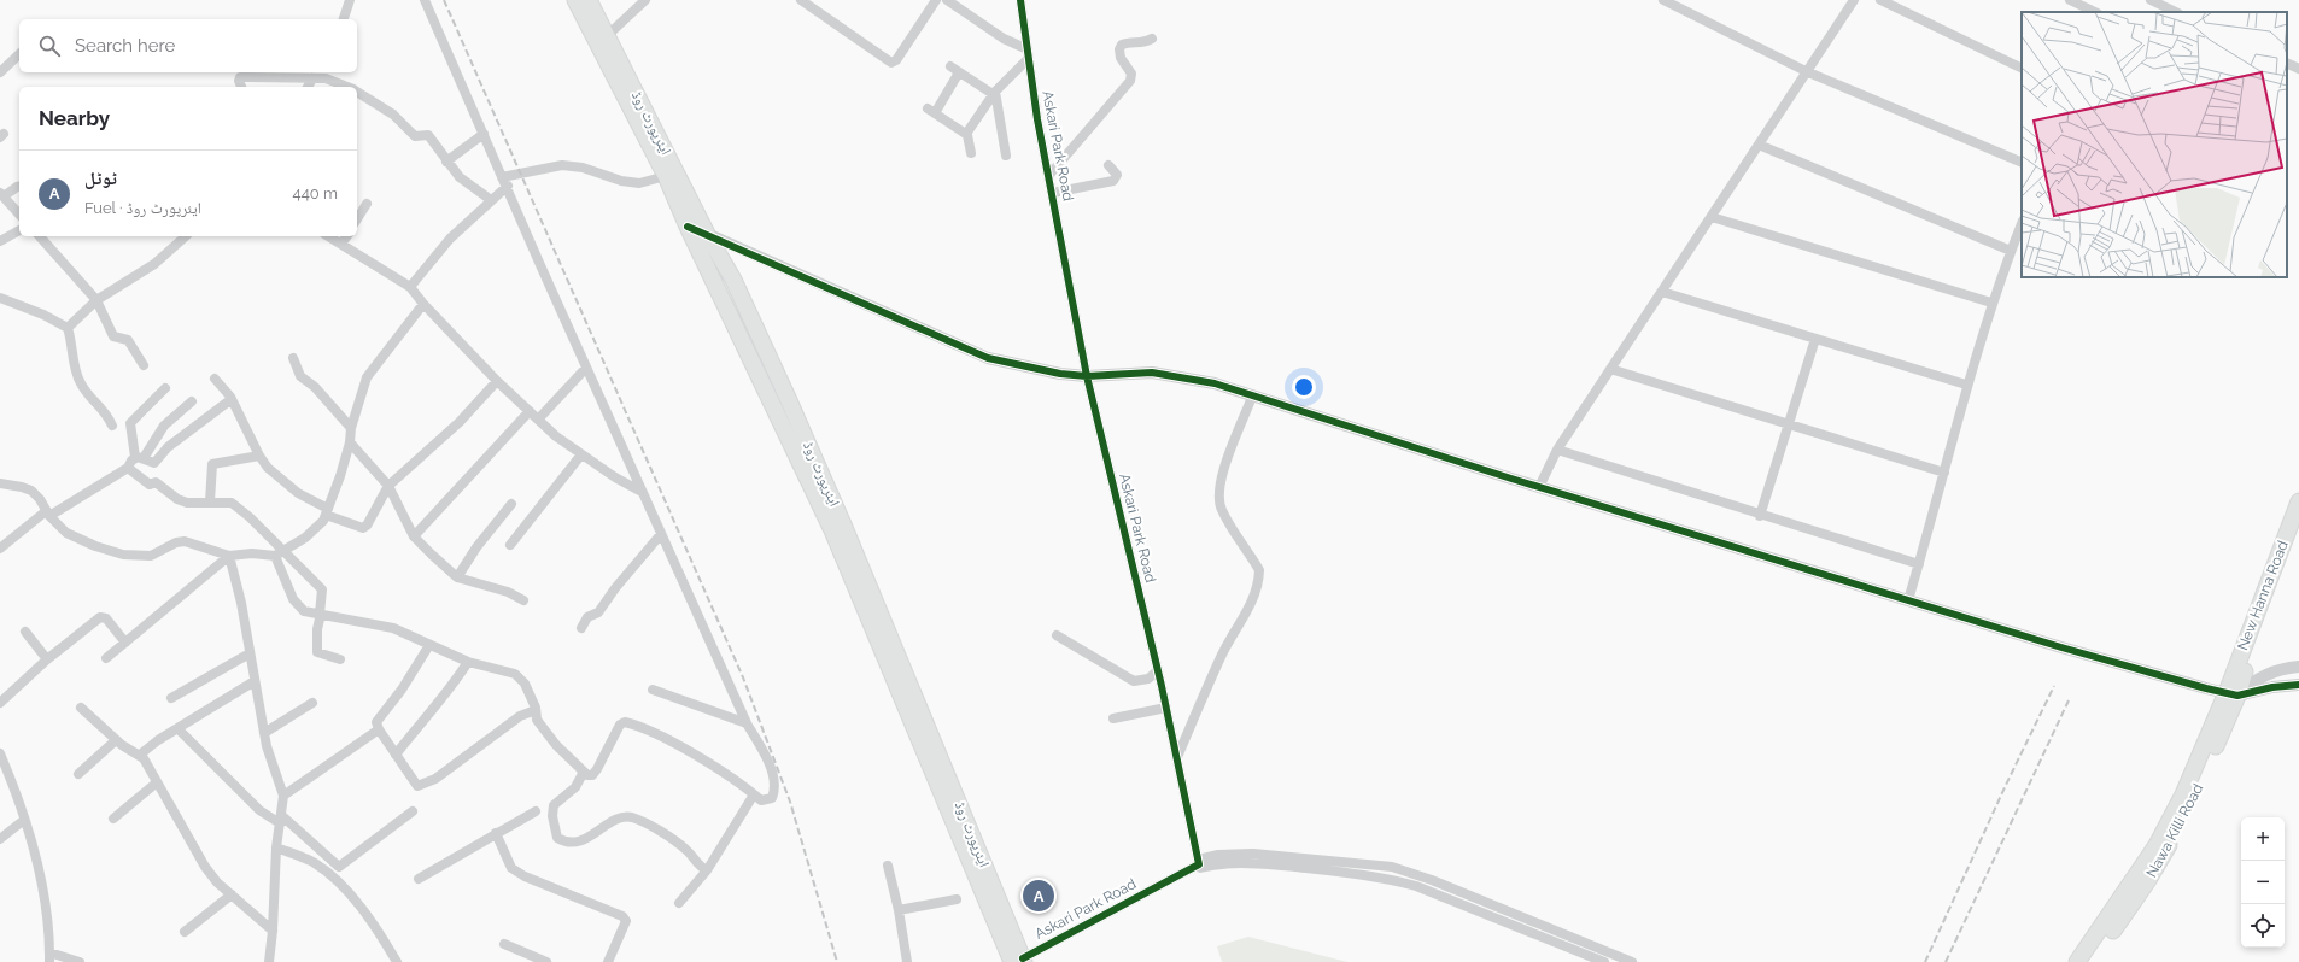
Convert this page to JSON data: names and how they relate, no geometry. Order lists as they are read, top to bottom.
{
  "streets": {
    "main road": ["ایئرپورٹ روڈ", "New Hanna Road", "Nawa Killi Road"],
    "street": ["Askari Park Road"]
  },
  "crossings": [
    ["ایئرپورٹ روڈ", "Askari Park Road"],
    ["New Hanna Road", "Nawa Killi Road"]
  ],
  "page": {
    "search": "Search here",
    "heading": "Nearby",
    "list": [
      {
        "mark": "A",
        "name": "ٹوٹل",
        "note": "Fuel · ایئرپورٹ روڈ",
        "value": "440 m"
      }
    ],
    "map_buttons": ["+", "−"],
    "pins": "A"
  }
}
